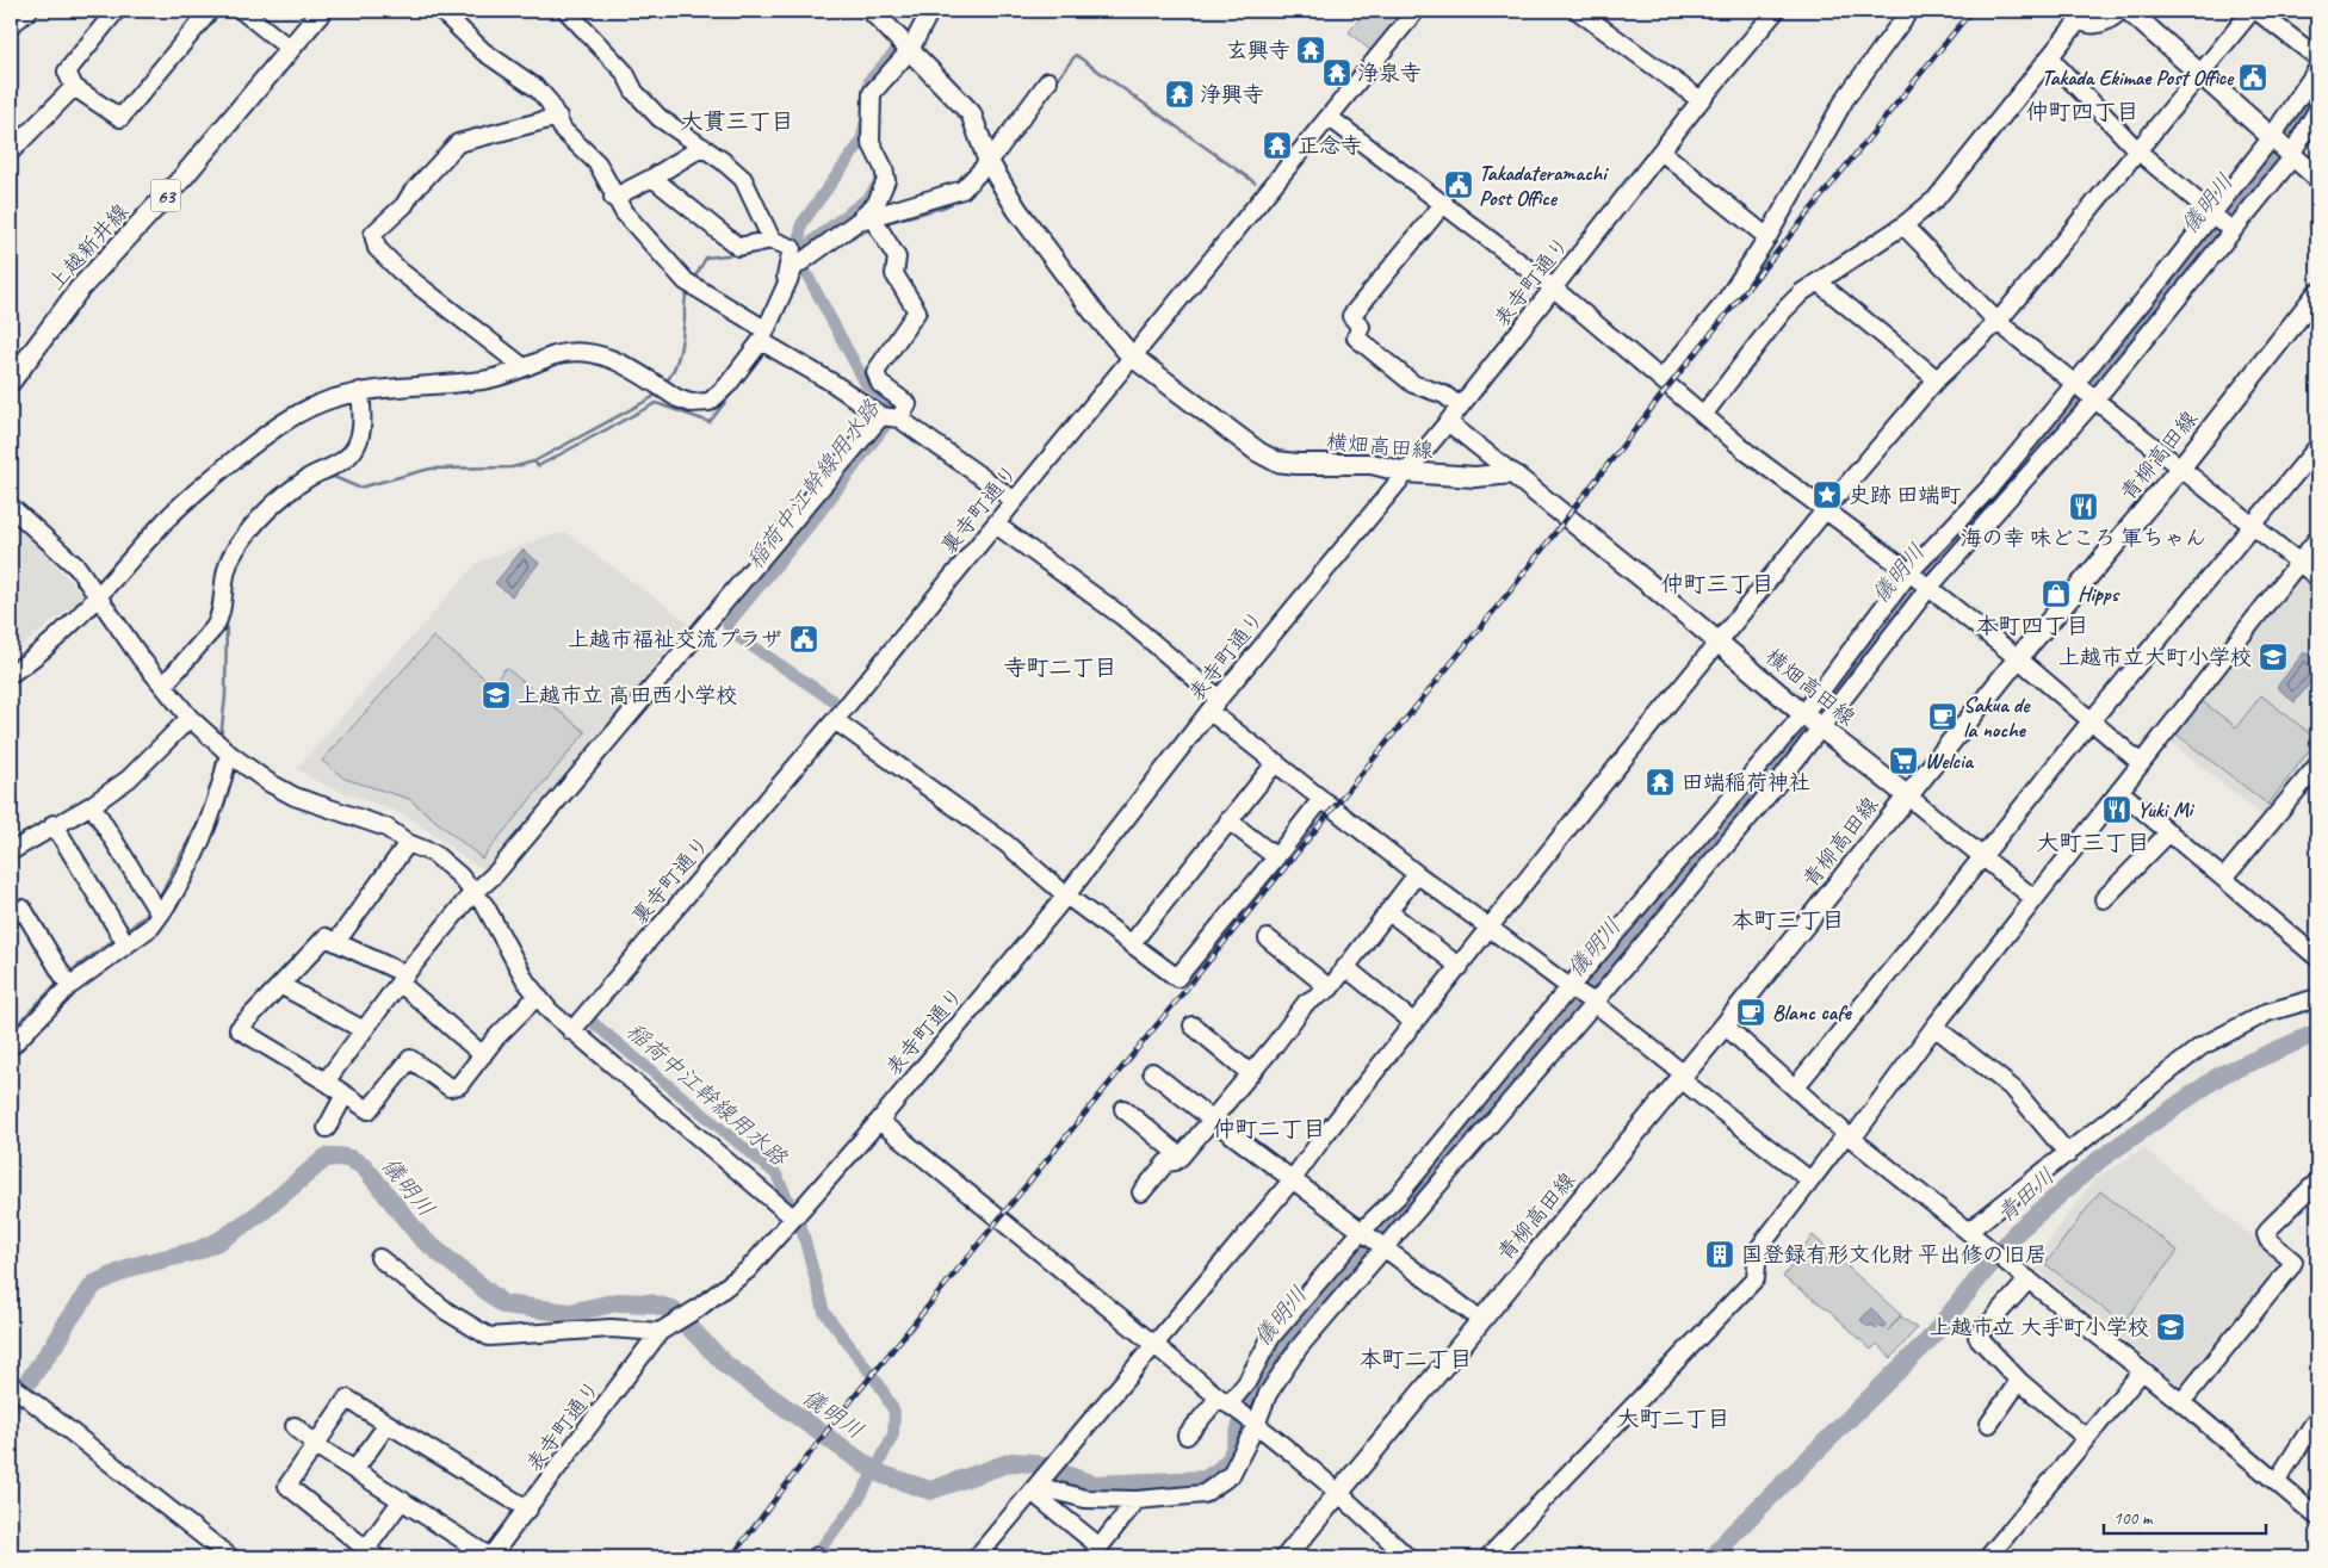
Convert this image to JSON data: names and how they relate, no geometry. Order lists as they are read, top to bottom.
{
  "streets": {
    "main road": [
      "63",
      "上越新井線",
      "横畑高田線",
      "青柳高田線"
    ],
    "street": ["表寺町通り", "裏寺町通り"]
  },
  "crossings": [
    ["表寺町通り", "横畑高田線"],
    ["横畑高田線", "青柳高田線"],
    ["横畑高田線", "裏寺町通り"]
  ],
  "districts": [
    "仲町四丁目",
    "大貫三丁目",
    "仲町三丁目",
    "本町四丁目",
    "寺町二丁目",
    "大町三丁目",
    "本町三丁目",
    "仲町二丁目",
    "本町二丁目",
    "大町二丁目"
  ],
  "water": ["儀明川", "稲荷中江幹線用水路", "青田川"],
  "places": {
    "temple": [
      "玄興寺",
      "浄泉寺",
      "浄興寺",
      "正念寺",
      "田端稲荷神社"
    ],
    "public building": ["Takada Ekimae Post Office", "Takadateramachi Post Office", "上越市福祉交流プラザ"],
    "place": ["史跡 田端町"],
    "restaurant": ["海の幸 味どころ 軍ちゃん", "Yuki Mi"],
    "shop": ["Hipps"],
    "school or university": ["上越市立大町小学校", "上越市立 高田西小学校", "上越市立 大手町小学校"],
    "cafe": ["Sakua de la noche", "Blanc cafe"],
    "supermarket": ["Welcia"],
    "building": ["国登録有形文化財 平出修の旧居"]
  },
  "scale_bar": "100 m"
}
